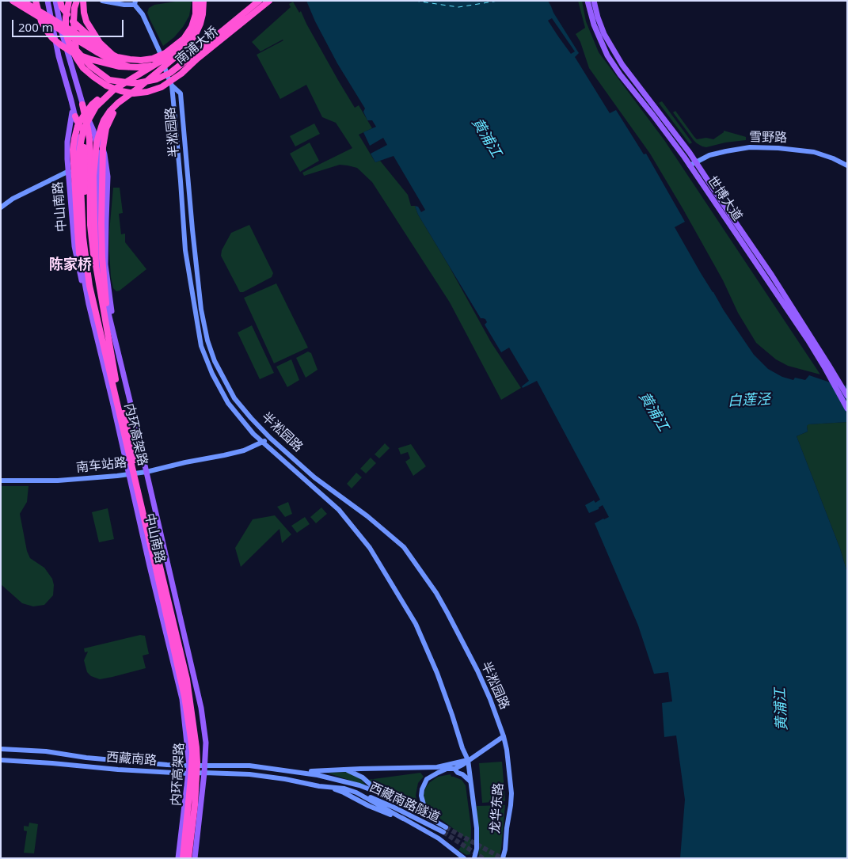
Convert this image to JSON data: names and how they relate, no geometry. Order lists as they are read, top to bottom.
{
  "streets": {
    "highway": ["南浦大桥", "内环高架路"],
    "main road": [
      "半淞园路",
      "雪野路",
      "世博大道",
      "中山南路",
      "南车站路",
      "西藏南路",
      "西藏南路隧道",
      "龙华东路"
    ]
  },
  "crossings": [
    ["南浦大桥", "内环高架路"],
    ["半淞园路", "南车站路"],
    ["半淞园路", "西藏南路"],
    ["半淞园路", "龙华东路"],
    ["雪野路", "世博大道"],
    ["中山南路", "南车站路"],
    ["中山南路", "西藏南路"],
    ["西藏南路", "西藏南路隧道"],
    ["西藏南路", "龙华东路"]
  ],
  "districts": ["陈家桥"],
  "water": ["黄浦江", "白莲泾"],
  "scale_bar": "200 m"
}
